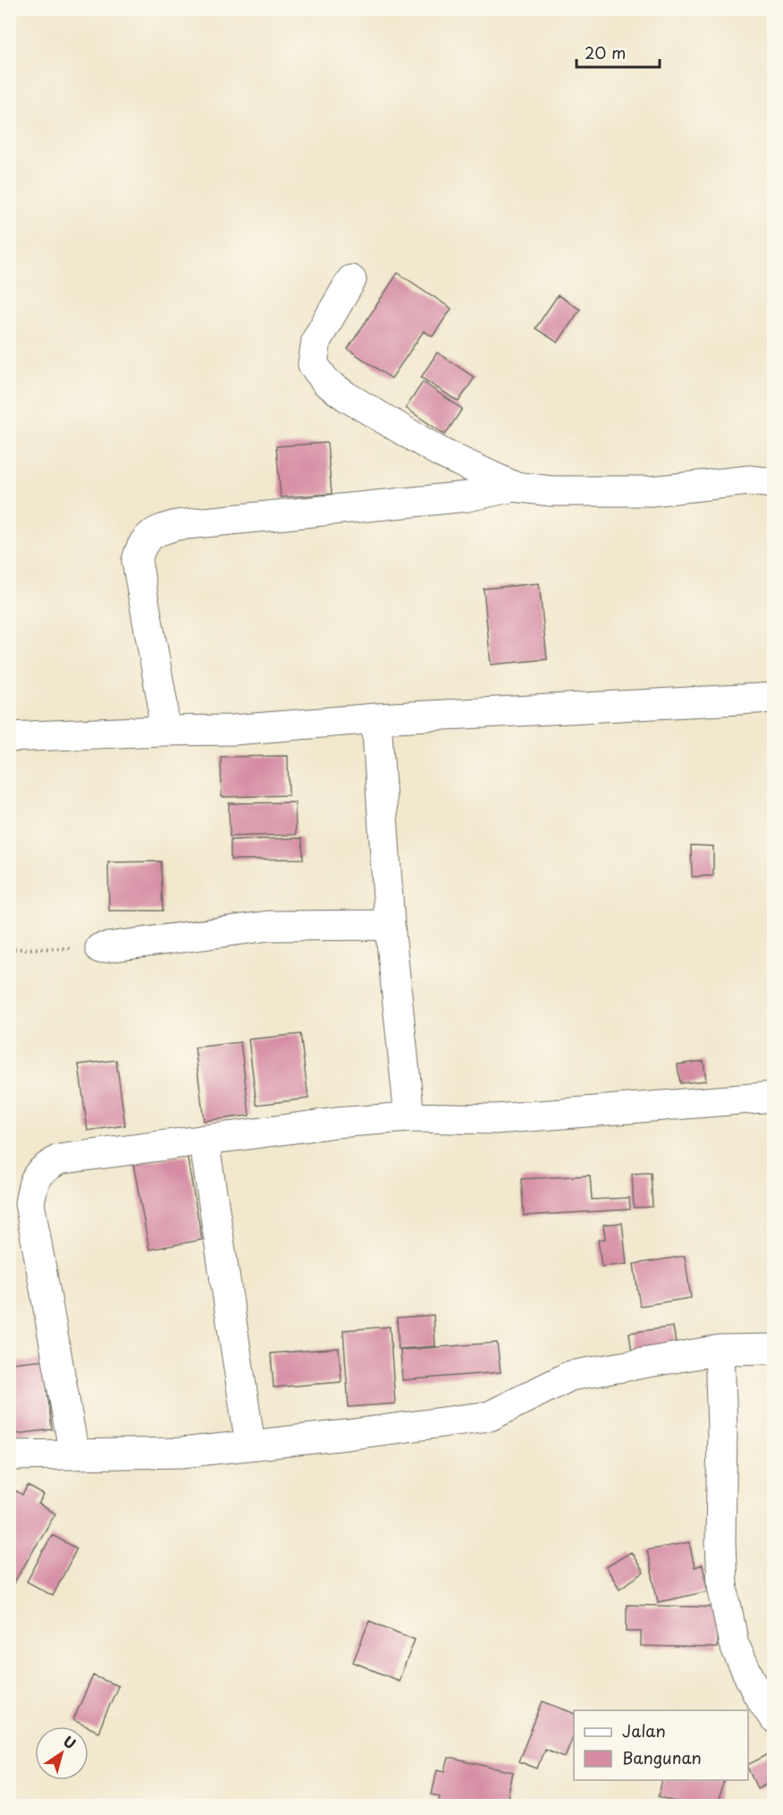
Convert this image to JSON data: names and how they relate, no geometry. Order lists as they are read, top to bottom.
{
  "legend": ["Jalan", "Bangunan"],
  "scale_bar": "20 m",
  "north": "top right"
}
